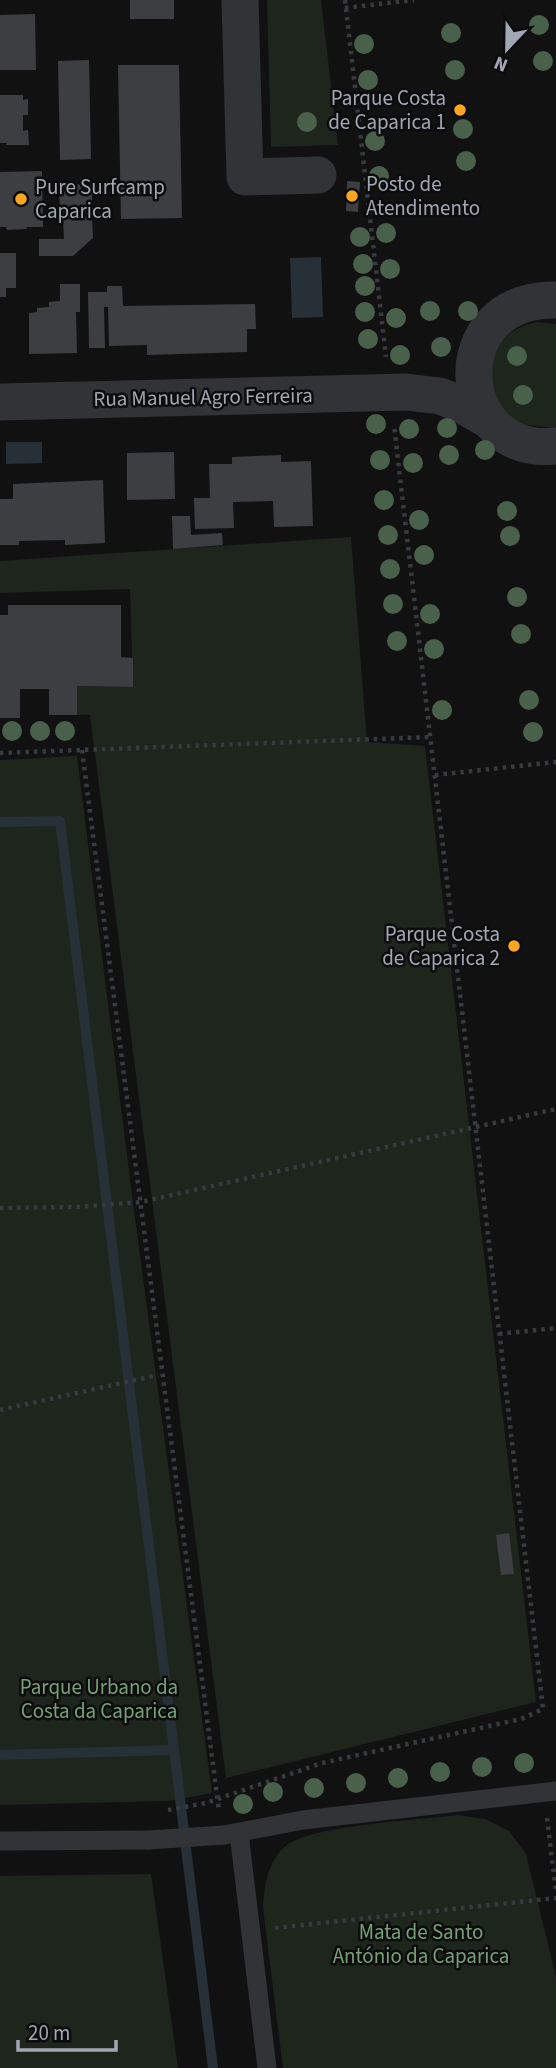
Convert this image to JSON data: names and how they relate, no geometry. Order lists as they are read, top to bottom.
{
  "streets": {
    "street": ["Rua Manuel Agro Ferreira"]
  },
  "parks": ["Parque Urbano da Costa da Caparica", "Mata de Santo António da Caparica"],
  "places": [
    "Parque Costa de Caparica 1",
    "Posto de Atendimento",
    "Pure Surfcamp Caparica",
    "Parque Costa de Caparica 2"
  ],
  "scale_bar": "20 m",
  "north": "bottom"
}
